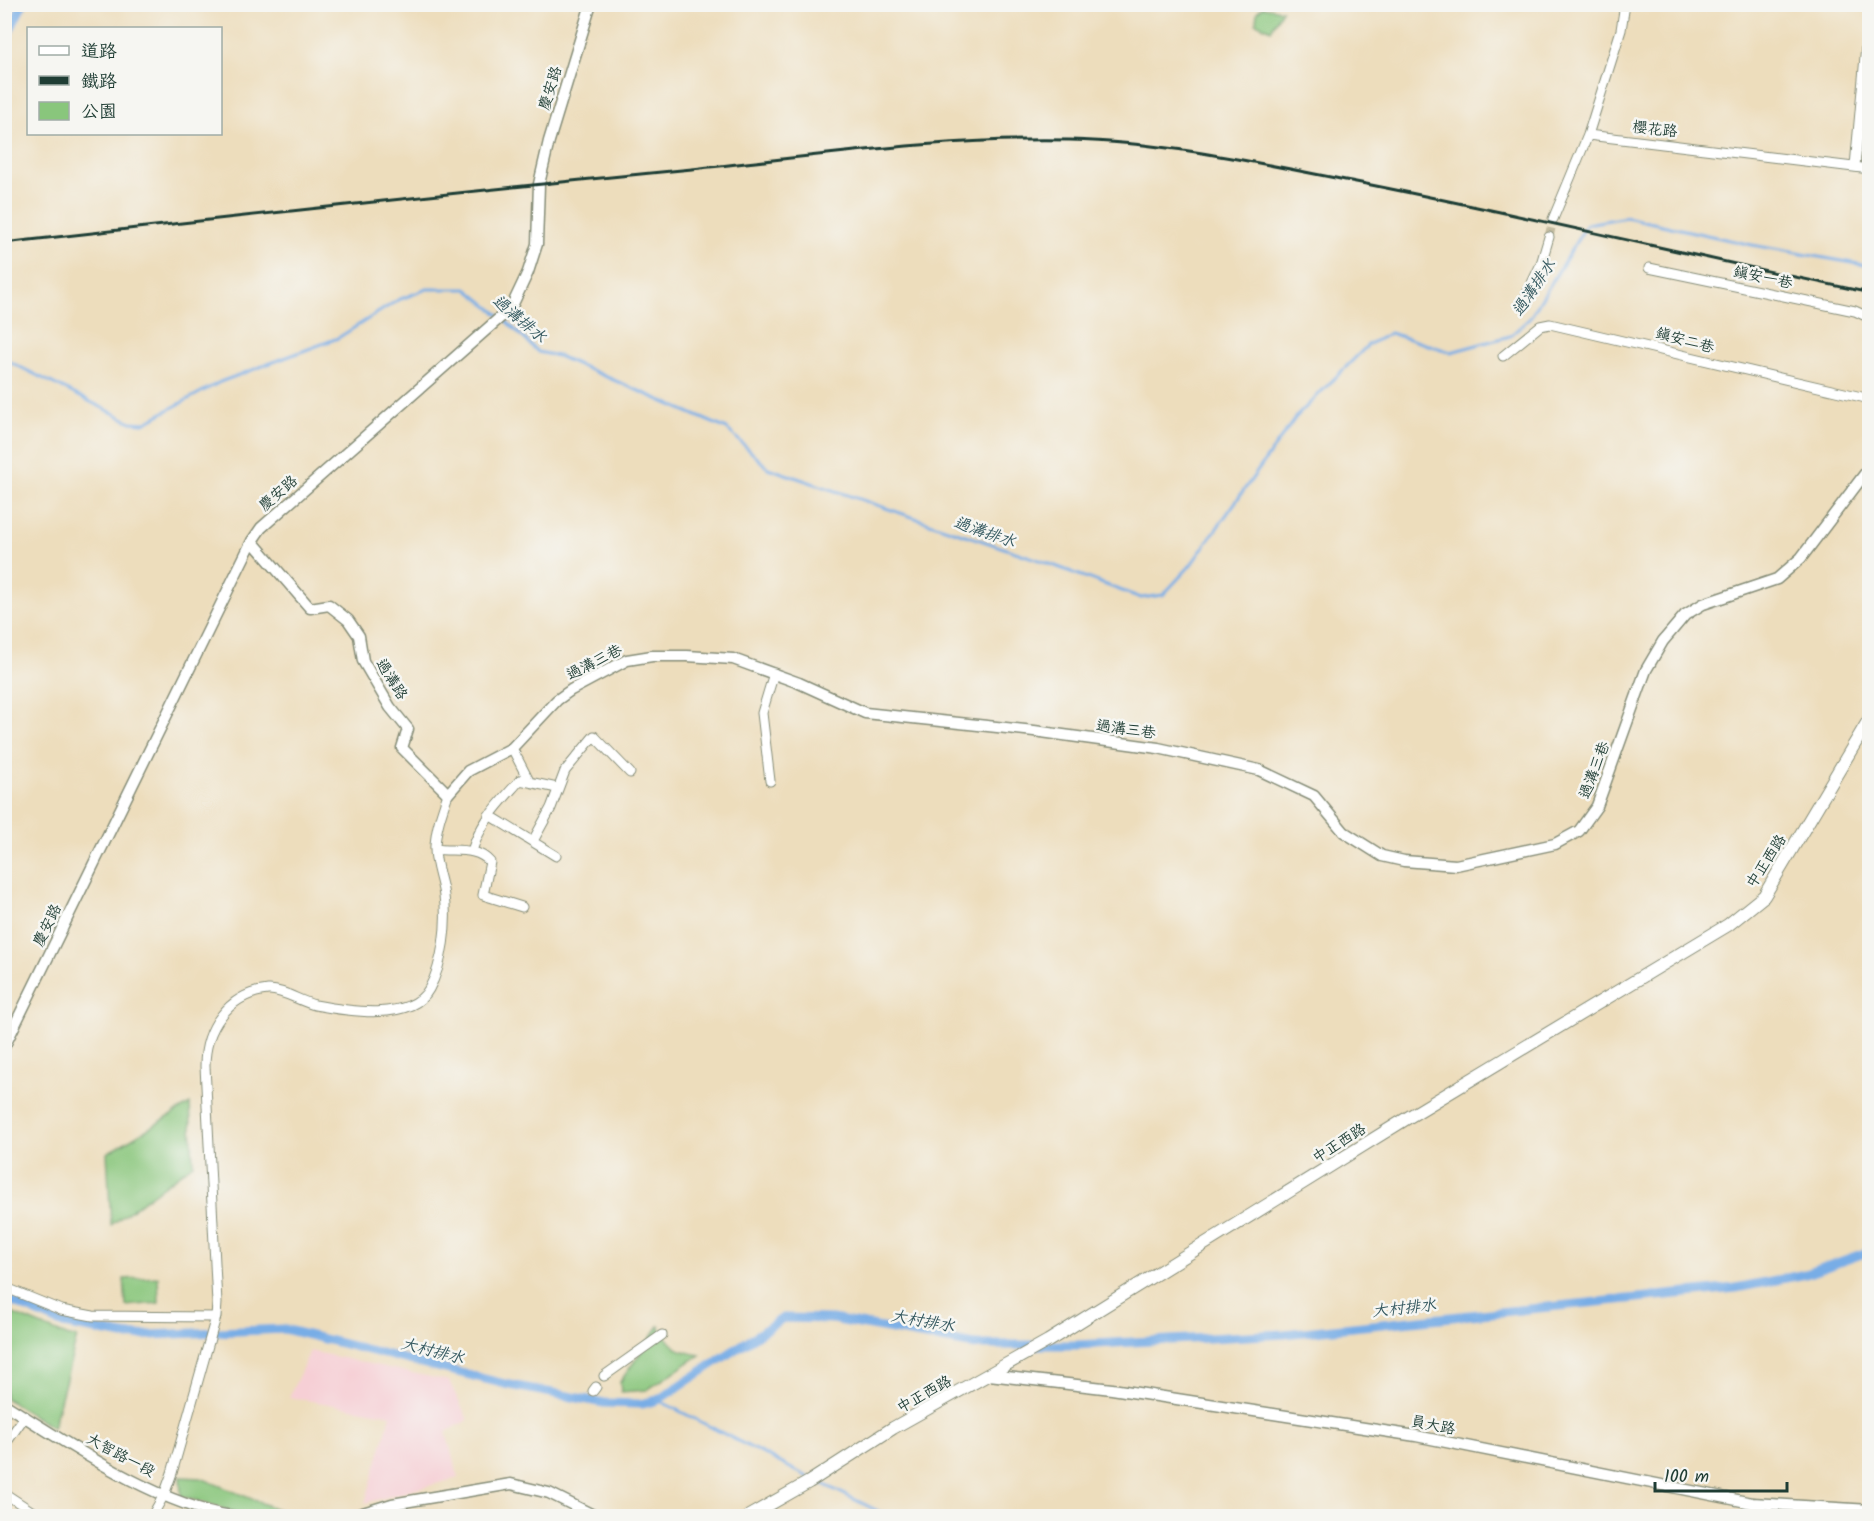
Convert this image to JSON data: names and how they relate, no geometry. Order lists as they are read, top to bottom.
{
  "streets": {
    "main road": ["中正西路"],
    "street": [
      "慶安路",
      "櫻花路",
      "鎮安一巷",
      "鎮安二巷",
      "過溝三巷",
      "過溝路",
      "員大路",
      "大智路一段"
    ]
  },
  "crossings": [
    ["慶安路", "過溝路"],
    ["過溝三巷", "過溝路"],
    ["中正西路", "員大路"]
  ],
  "water": ["過溝排水", "大村排水"],
  "legend": ["道路", "鐵路", "公園"],
  "scale_bar": "100 m"
}
